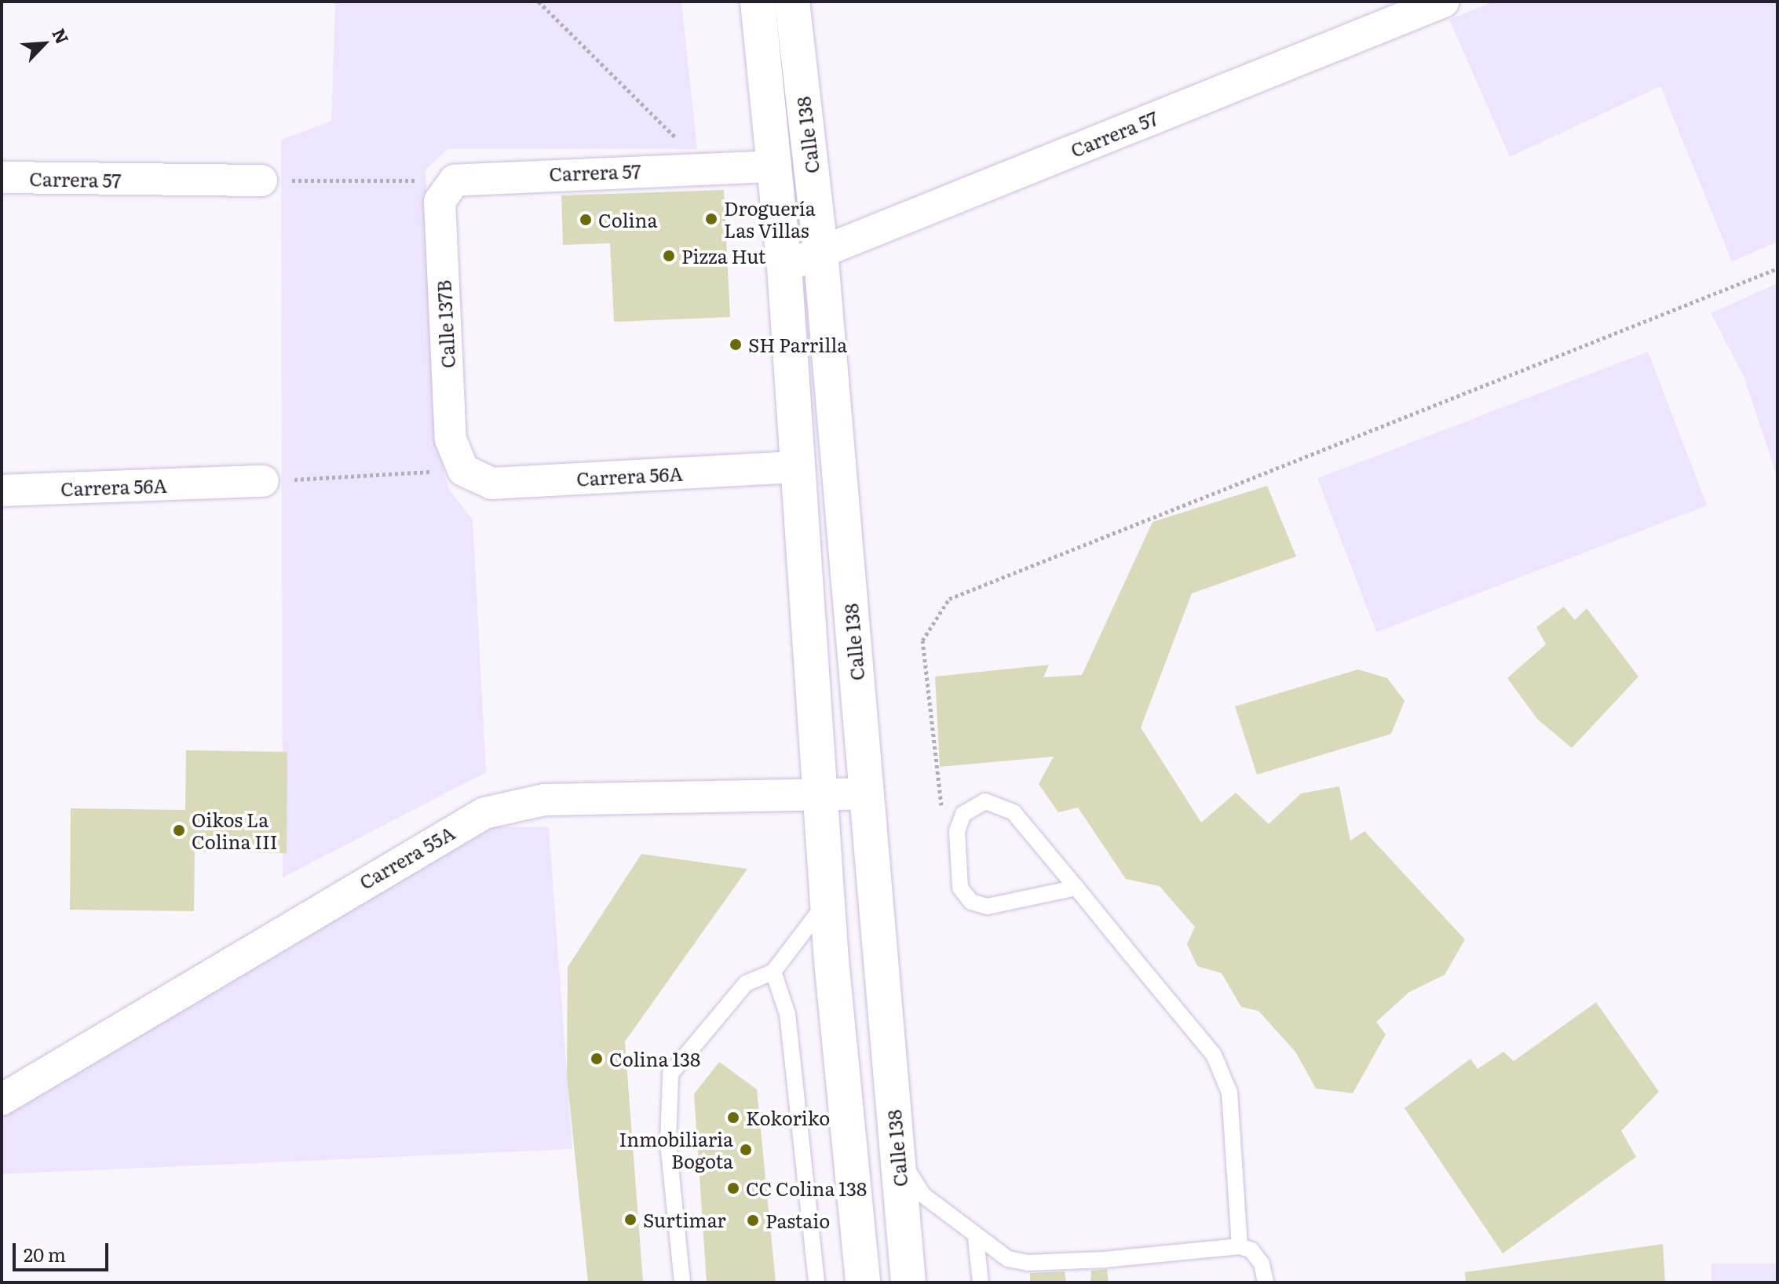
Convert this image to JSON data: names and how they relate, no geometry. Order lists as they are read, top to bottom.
{
  "streets": {
    "main road": ["Calle 138"],
    "street": [
      "Carrera 57",
      "Calle 137B",
      "Carrera 56A",
      "Carrera 55A"
    ]
  },
  "crossings": [
    ["Carrera 57", "Calle 138"],
    ["Carrera 57", "Calle 137B"],
    ["Calle 138", "Carrera 56A"],
    ["Calle 138", "Carrera 55A"],
    ["Calle 137B", "Carrera 56A"]
  ],
  "places": [
    "Droguería Las Villas",
    "Colina",
    "Pizza Hut",
    "SH Parrilla",
    "Oikos La Colina III",
    "Colina 138",
    "Kokoriko",
    "Inmobiliaria Bogota",
    "CC Colina 138",
    "Surtimar",
    "Pastaio"
  ],
  "scale_bar": "20 m",
  "north": "top right"
}
